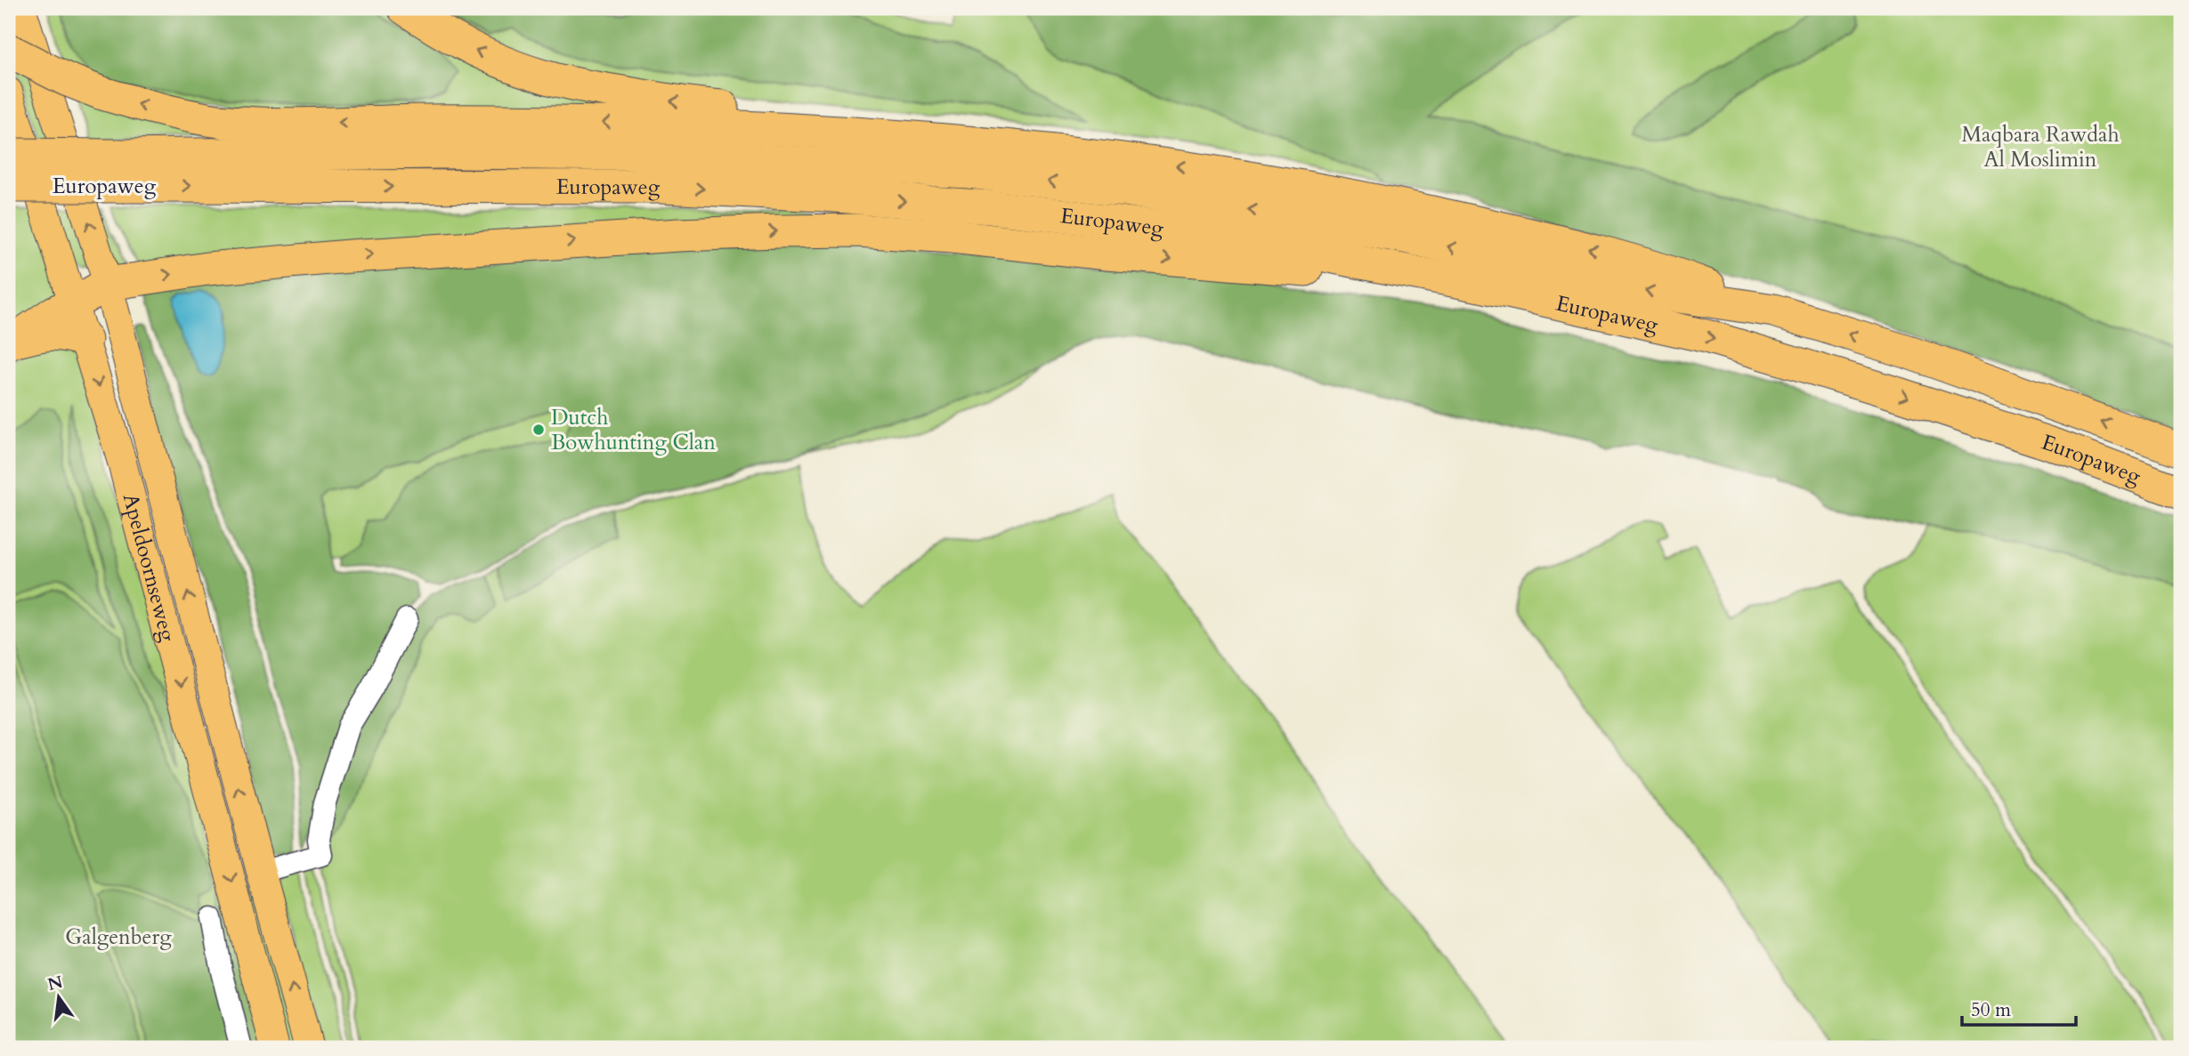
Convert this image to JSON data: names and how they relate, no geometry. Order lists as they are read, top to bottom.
{
  "streets": {
    "highway": ["Europaweg"],
    "main road": ["Apeldoornseweg"]
  },
  "parks": ["Maqbara Rawdah Al Moslimin", "Galgenberg"],
  "places": ["Dutch Bowhunting Clan"],
  "scale_bar": "50 m",
  "north": "top"
}
